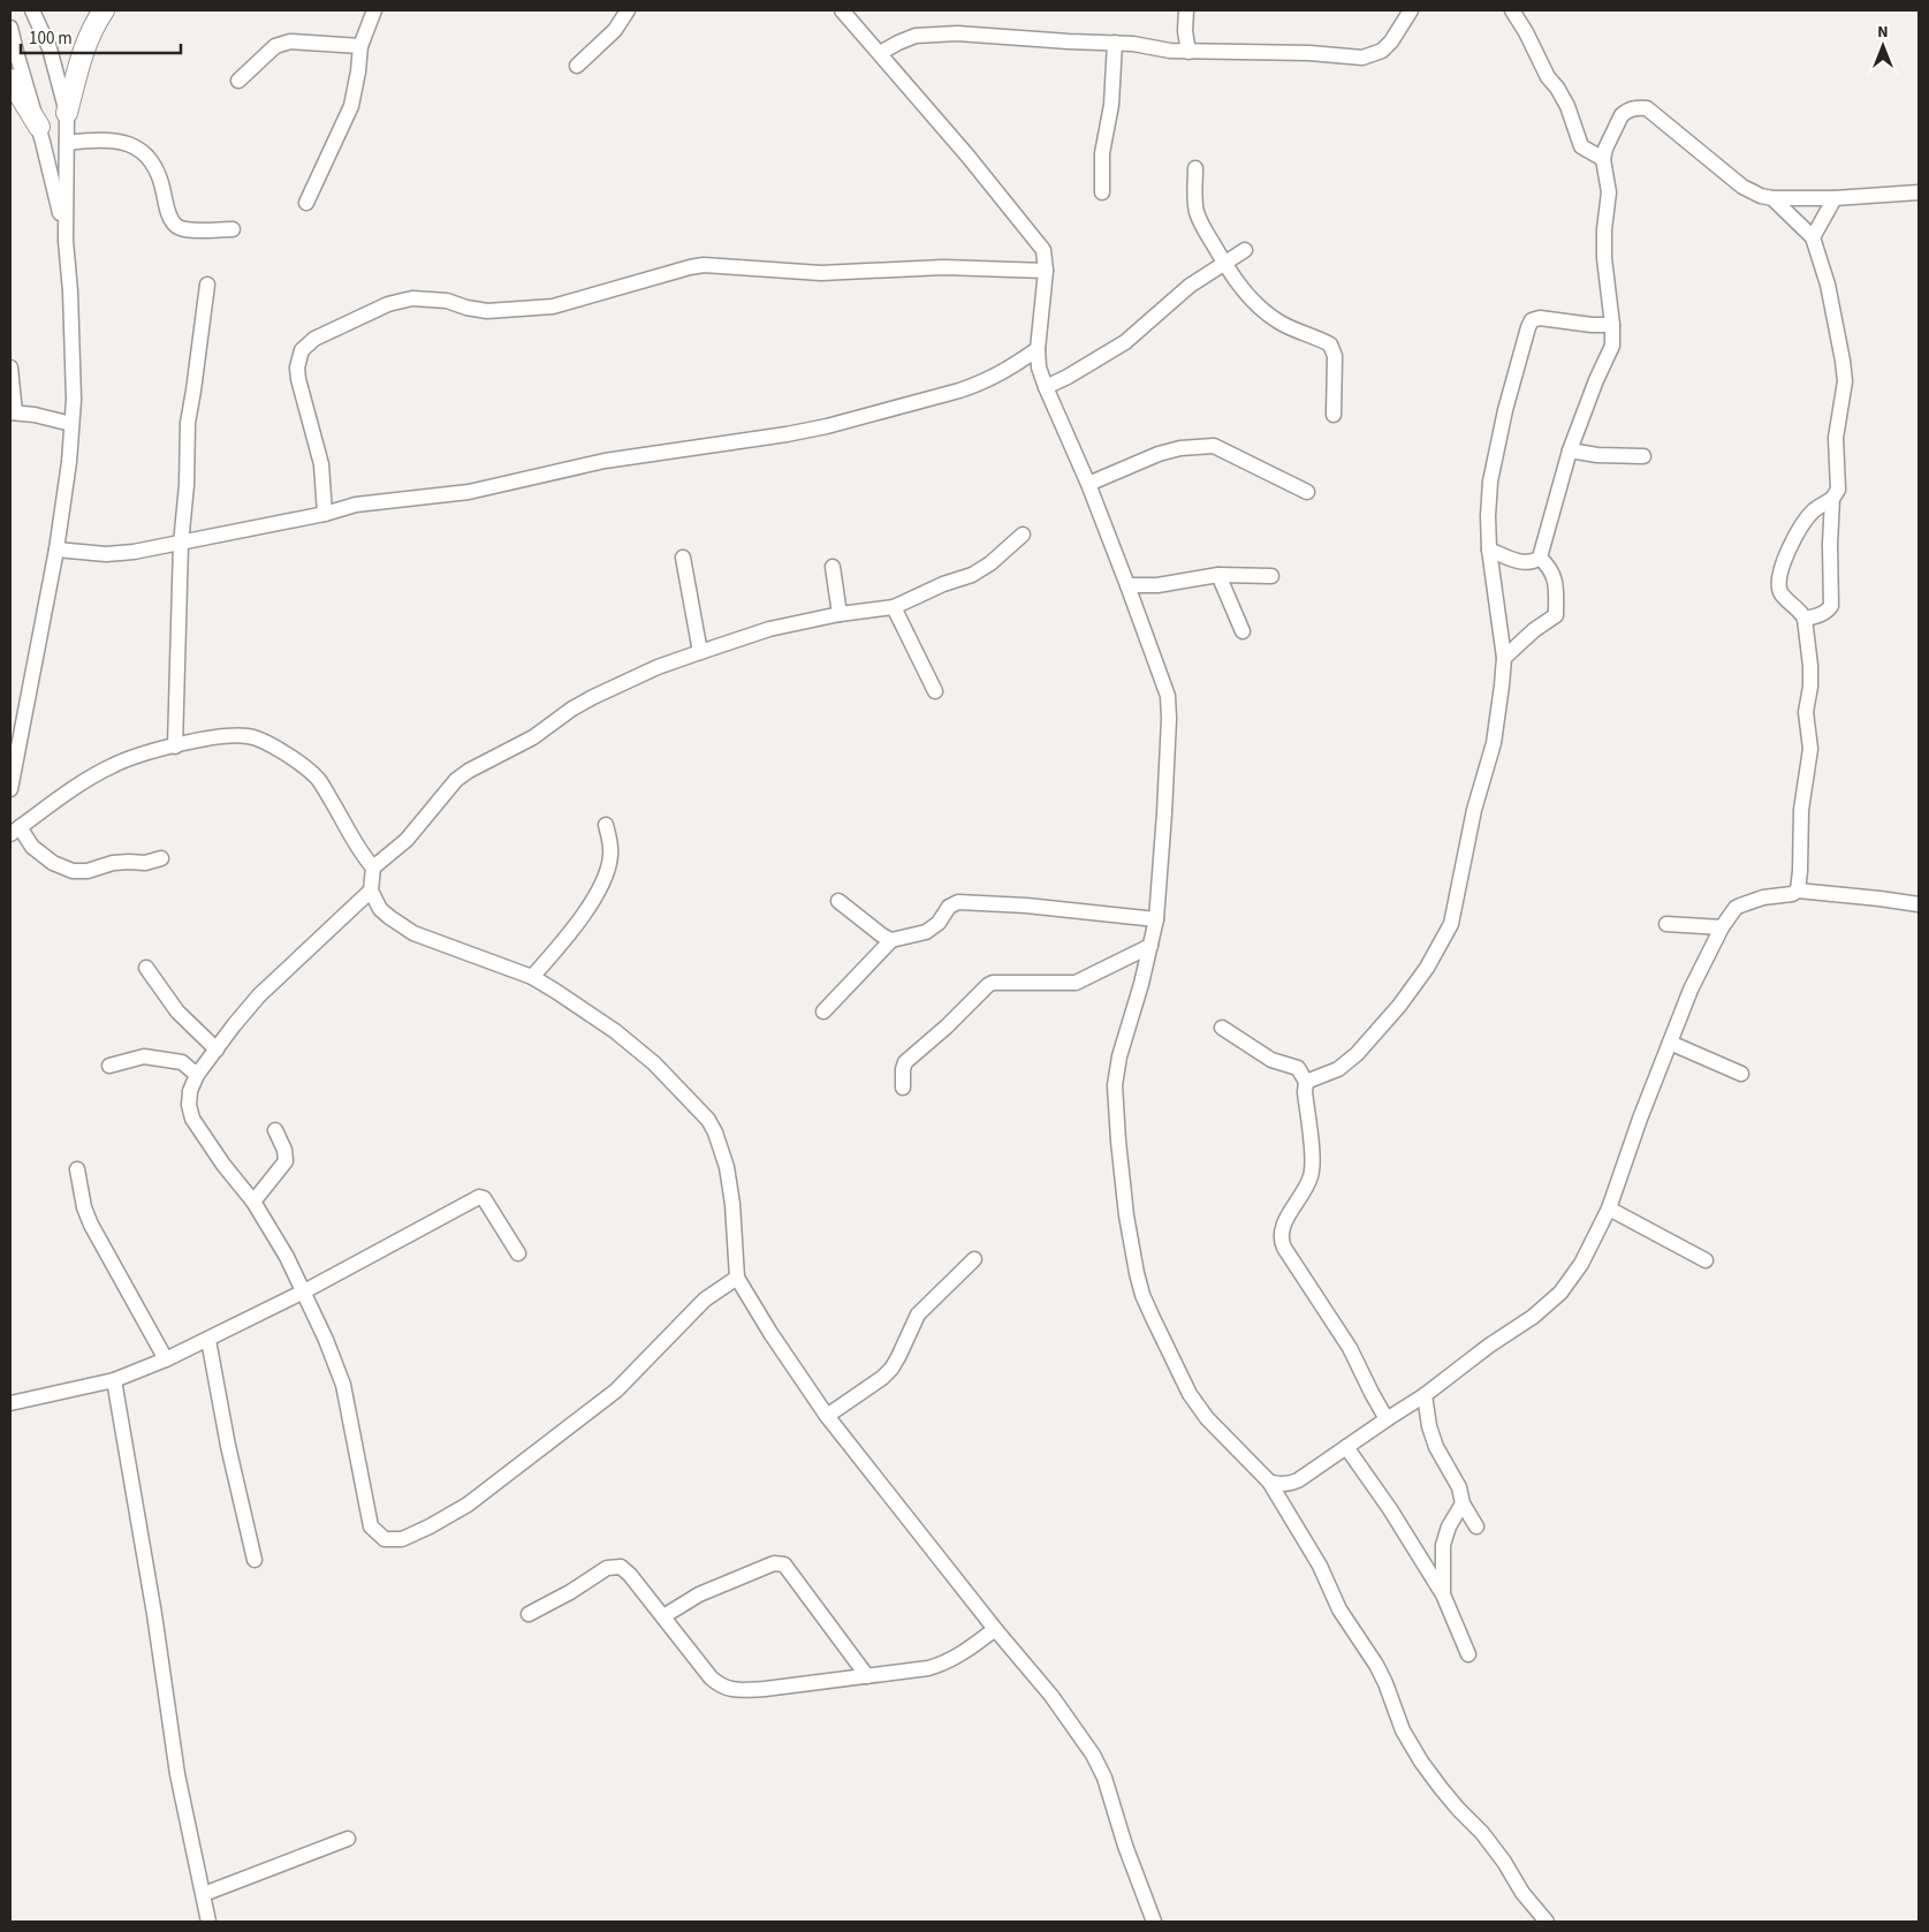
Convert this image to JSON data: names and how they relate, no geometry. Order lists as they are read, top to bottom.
{
  "scale_bar": "100 m",
  "north": "top"
}
